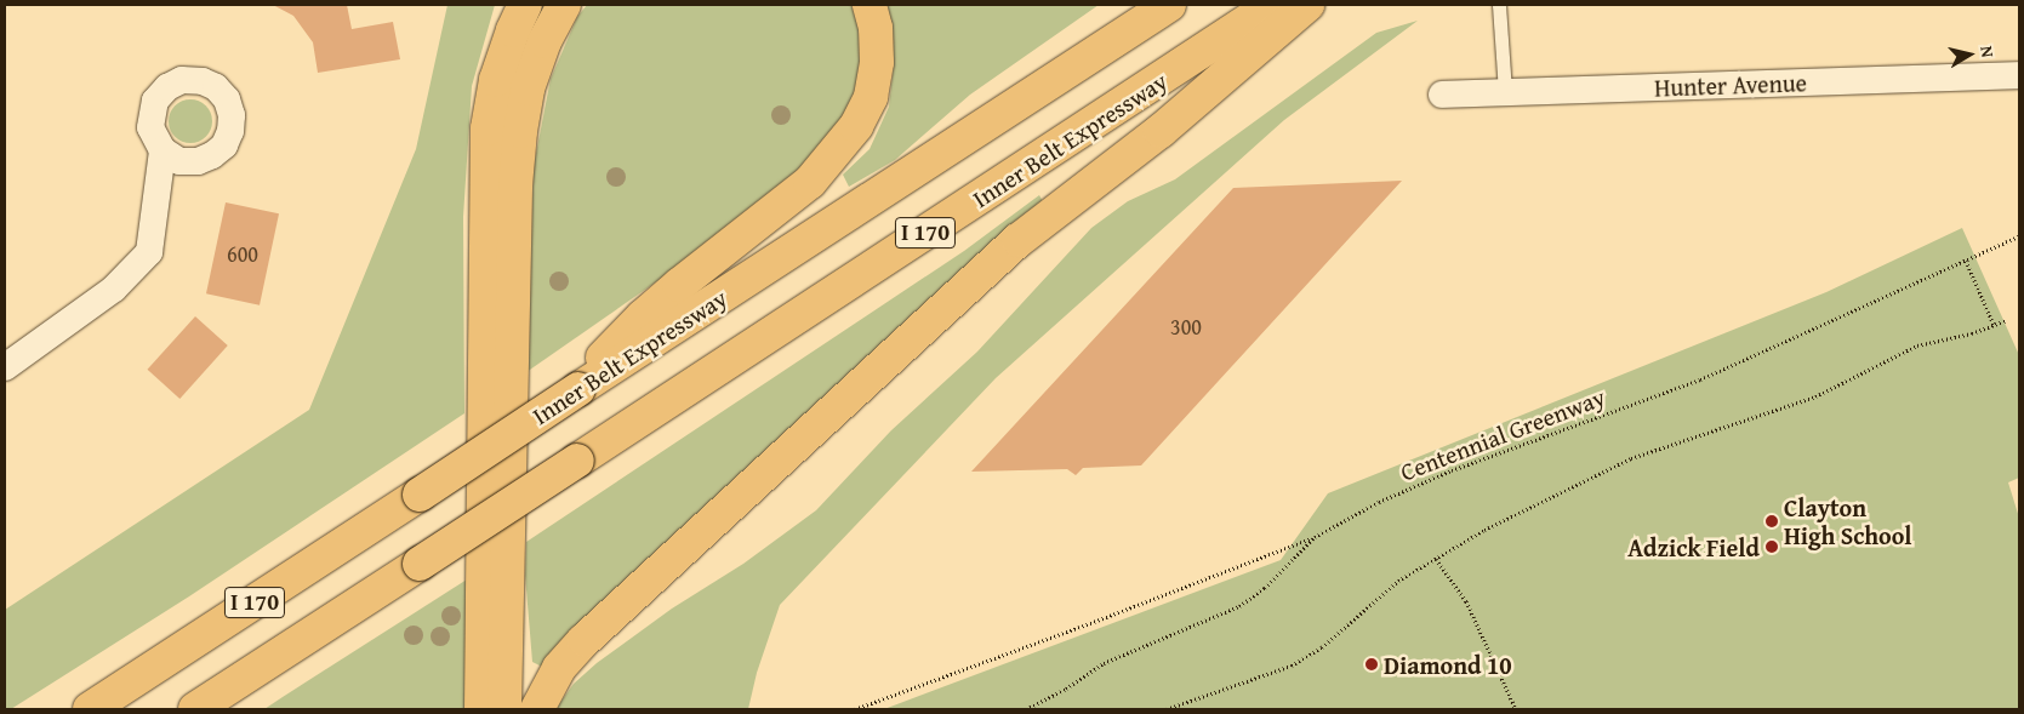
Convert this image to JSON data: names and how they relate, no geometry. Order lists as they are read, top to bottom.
{
  "streets": {
    "highway": ["Inner Belt Expressway", "I 170"],
    "street": ["Hunter Avenue"],
    "path": ["Centennial Greenway"]
  },
  "places": ["Clayton High School", "Adzick Field", "Diamond 10"],
  "house_numbers": ["600", "300"],
  "north": "right"
}
